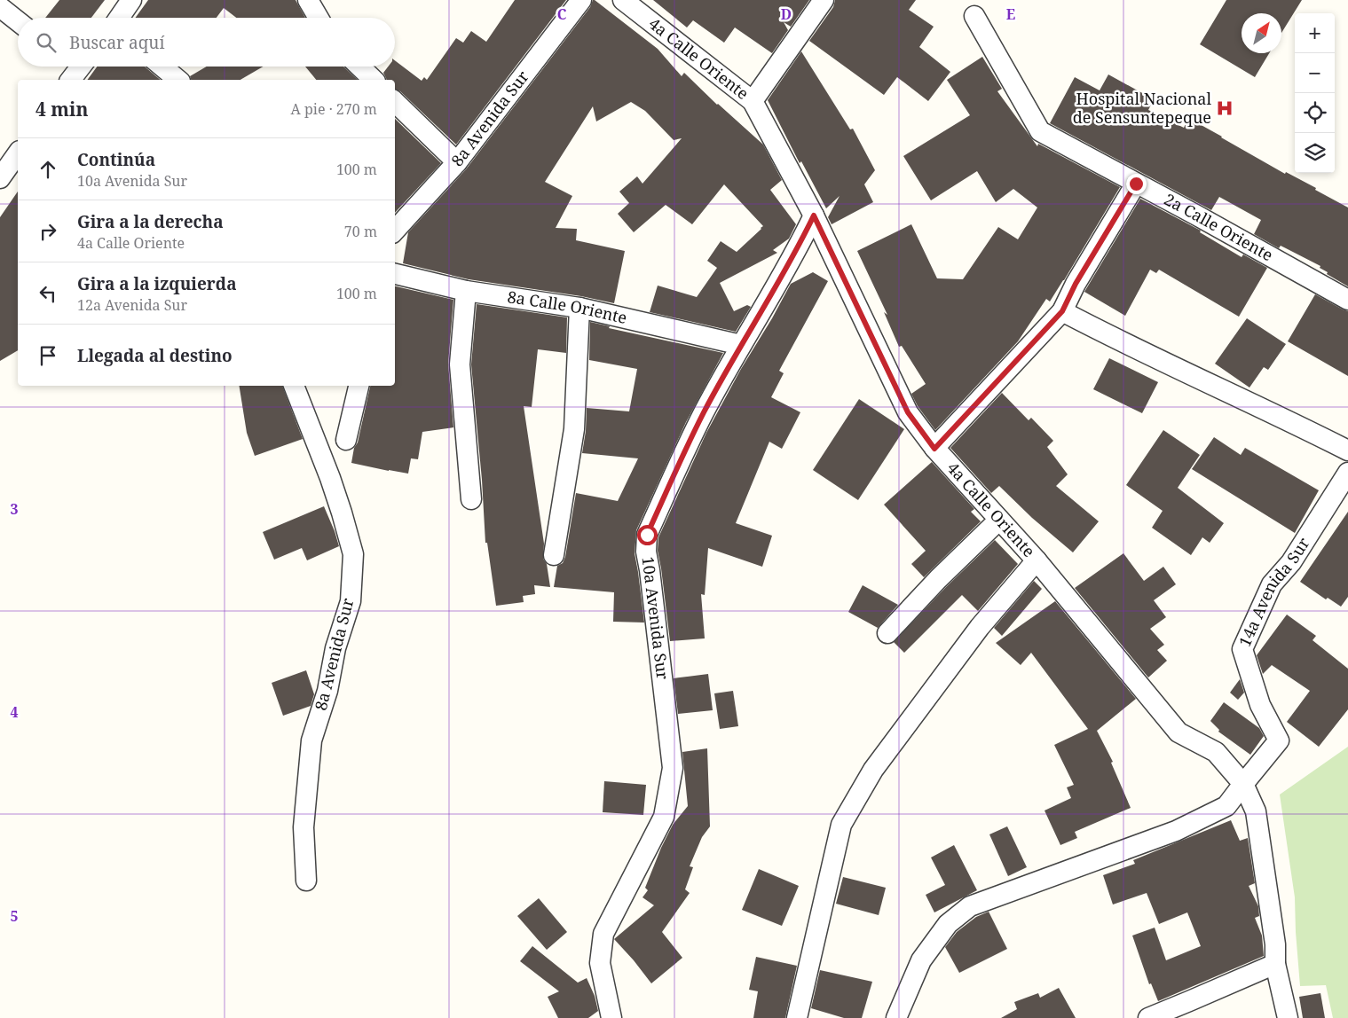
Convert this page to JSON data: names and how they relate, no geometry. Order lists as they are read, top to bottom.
{
  "streets": {
    "street": [
      "4a Calle Oriente",
      "8a Avenida Sur",
      "2a Calle Oriente",
      "8a Calle Oriente",
      "14a Avenida Sur",
      "10a Avenida Sur"
    ]
  },
  "crossings": [
    ["4a Calle Oriente", "14a Avenida Sur"],
    ["4a Calle Oriente", "10a Avenida Sur"],
    ["8a Calle Oriente", "10a Avenida Sur"]
  ],
  "places": {
    "hospital": ["Hospital Nacional de Sensuntepeque"]
  },
  "north": "top right",
  "page": {
    "map_buttons": ["+", "−"],
    "search": "Buscar aquí",
    "heading": ["4 min", "A pie · 270 m"],
    "list": [
      ["Continúa", "10a Avenida Sur", "100 m"],
      ["Gira a la derecha", "4a Calle Oriente", "70 m"],
      ["Gira a la izquierda", "12a Avenida Sur", "100 m"],
      "Llegada al destino"
    ]
  },
  "grid": {
    "columns": ["C", "D", "E"],
    "rows": ["3", "4", "5"]
  }
}
